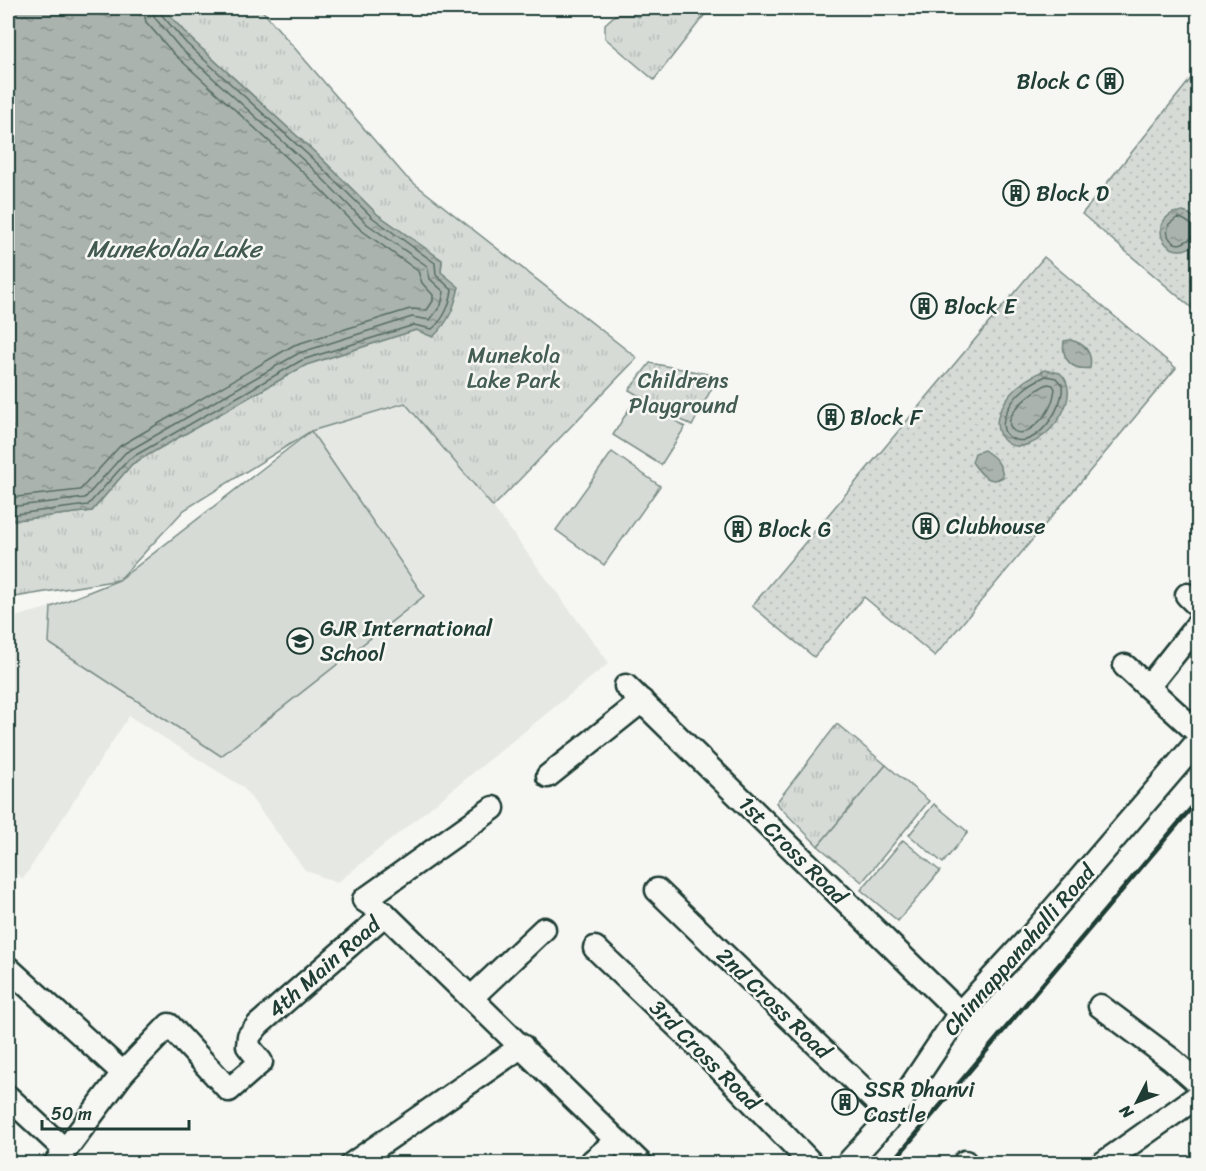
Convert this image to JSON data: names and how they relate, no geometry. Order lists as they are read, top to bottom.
{
  "streets": {
    "street": [
      "1st Cross Road",
      "Chinnappanahalli Road",
      "4th Main Road",
      "2nd Cross Road",
      "3rd Cross Road"
    ]
  },
  "crossings": [
    ["1st Cross Road", "Chinnappanahalli Road"],
    ["Chinnappanahalli Road", "2nd Cross Road"]
  ],
  "water": ["Munekolala Lake"],
  "parks": ["Munekola Lake Park", "Childrens Playground"],
  "places": {
    "building": [
      "Block C",
      "Block D",
      "Block E",
      "Block F",
      "Clubhouse",
      "Block G",
      "SSR Dhanvi Castle"
    ],
    "school or university": ["GJR International School"]
  },
  "scale_bar": "50 m",
  "north": "bottom left"
}
